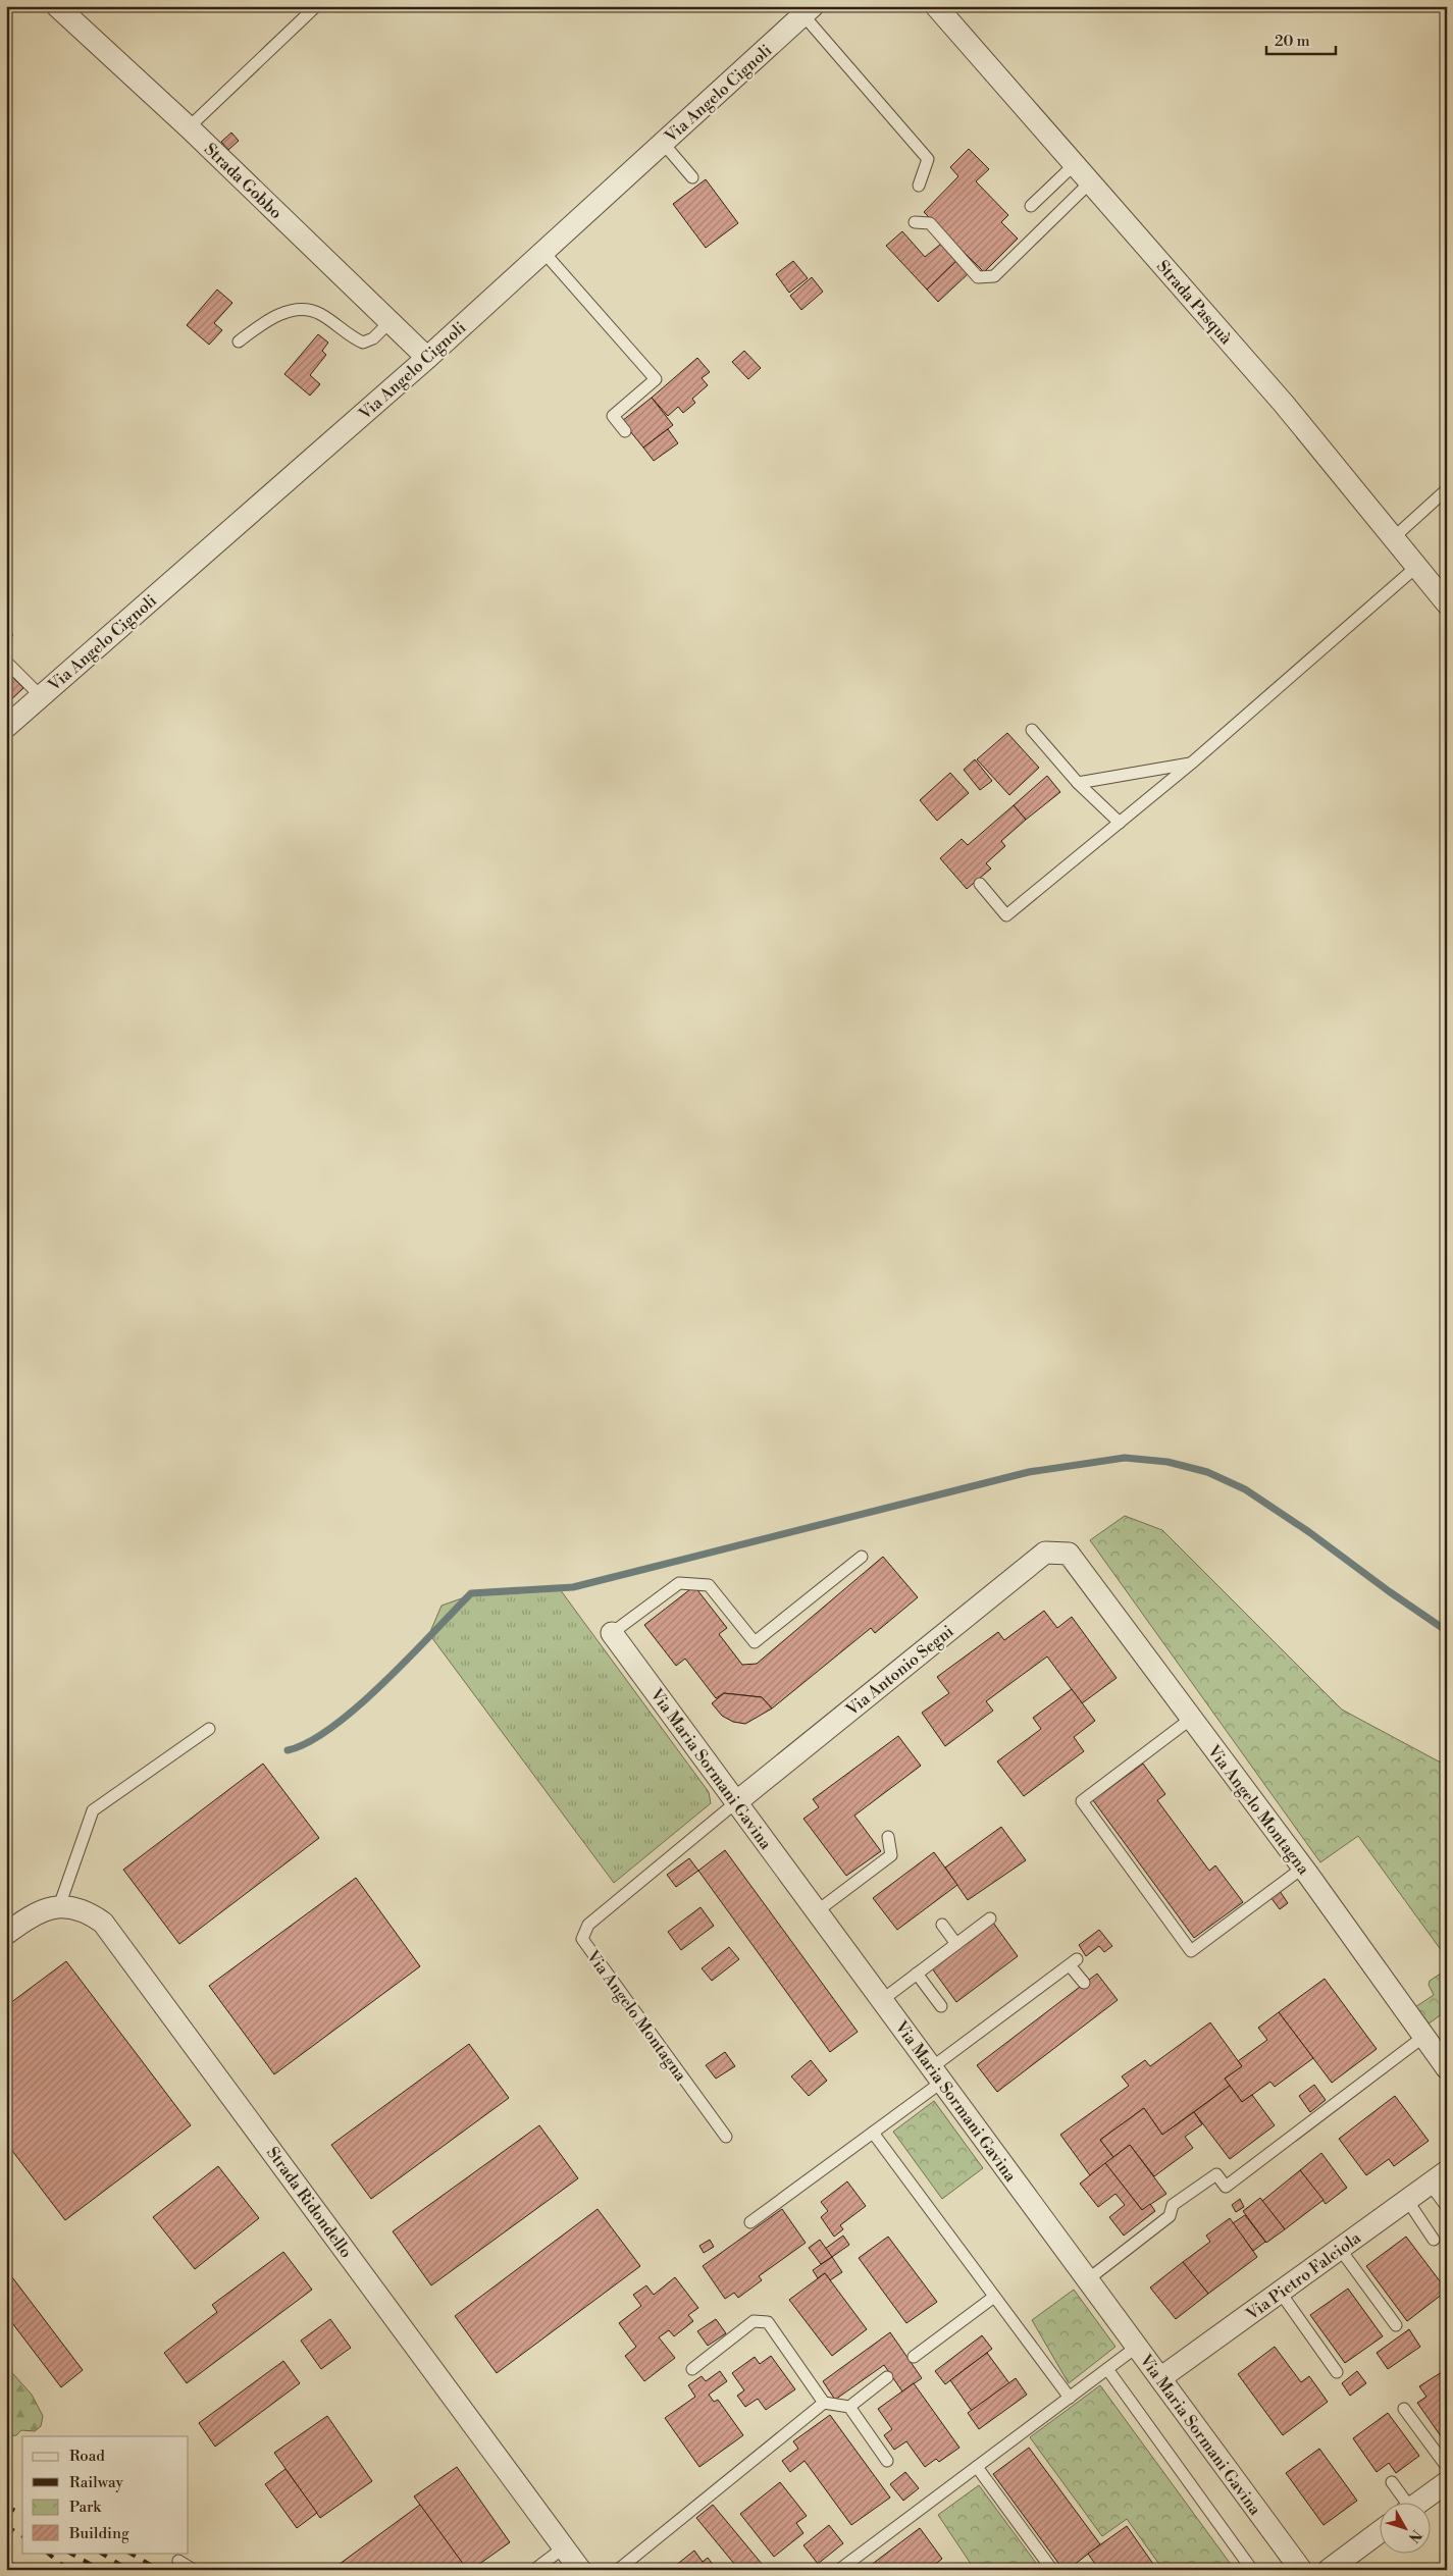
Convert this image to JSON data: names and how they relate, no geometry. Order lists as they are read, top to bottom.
{
  "streets": {
    "street": [
      "Via Angelo Cignoli",
      "Strada Gobbo",
      "Strada Pasquà",
      "Via Antonio Segni",
      "Via Maria Sormani Gavina",
      "Via Angelo Montagna",
      "Strada Ridondello",
      "Via Pietro Falciola"
    ]
  },
  "crossings": [
    ["Via Angelo Cignoli", "Strada Gobbo"],
    ["Via Antonio Segni", "Via Maria Sormani Gavina"],
    ["Via Antonio Segni", "Via Angelo Montagna"],
    ["Via Maria Sormani Gavina", "Via Angelo Montagna"],
    ["Via Maria Sormani Gavina", "Via Pietro Falciola"]
  ],
  "legend": [
    "Road",
    "Railway",
    "Park",
    "Building"
  ],
  "scale_bar": "20 m",
  "north": "bottom right"
}
